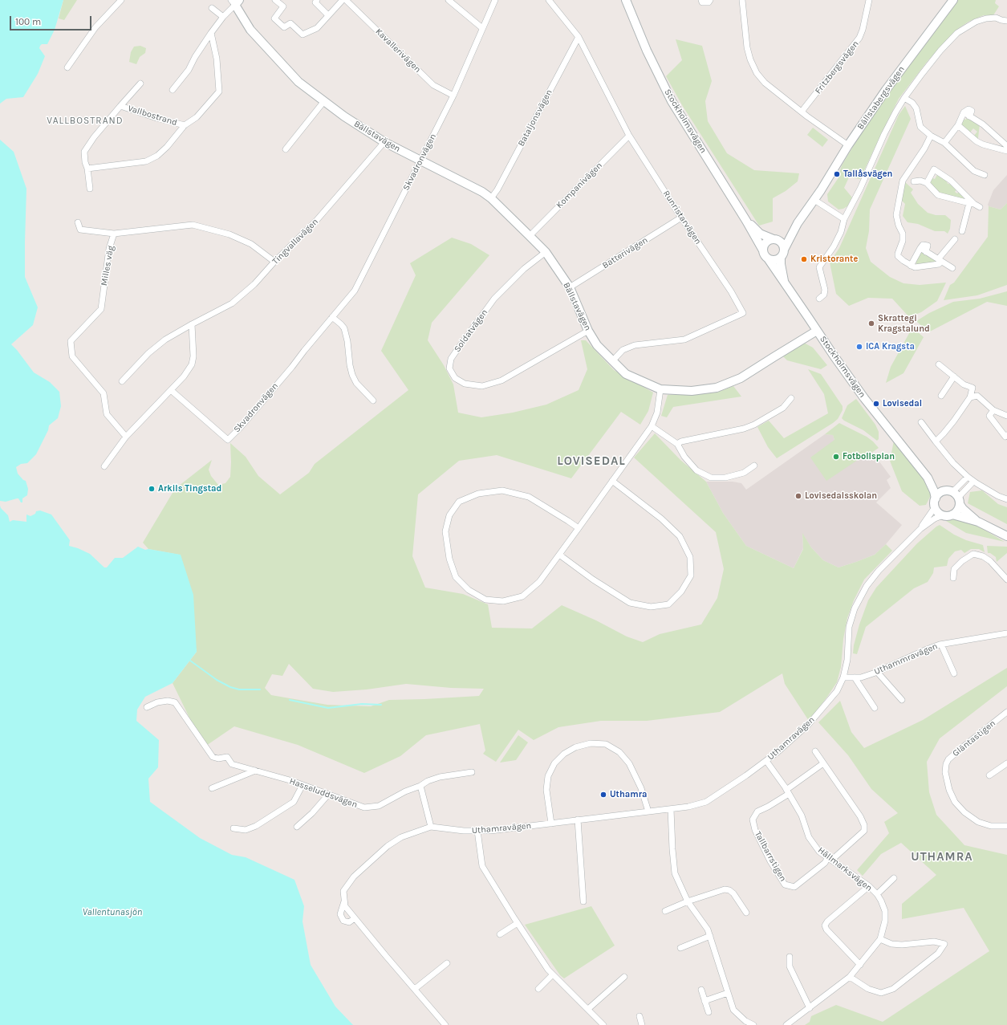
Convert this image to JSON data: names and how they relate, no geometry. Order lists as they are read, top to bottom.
{
  "streets": {
    "street": [
      "Kavallerivägen",
      "Fritzbergsvägen",
      "Bällstabergsvägen",
      "Vallbostrand",
      "Bataljonsvägen",
      "Stockholmsvägen",
      "Bällstavägen",
      "Skvadronvägen",
      "Kompanivägen",
      "Runristarvägen",
      "Tingvallavägen",
      "Batterivägen",
      "Milles väg",
      "Soldatvägen",
      "Uthammravägen",
      "Uthamravägen",
      "Gläntastigen",
      "Hasseluddsvägen",
      "Tallbarrstigen",
      "Hällmarksvägen"
    ]
  },
  "crossings": [
    ["Kavallerivägen", "Skvadronvägen"],
    ["Bällstabergsvägen", "Stockholmsvägen"],
    ["Bataljonsvägen", "Bällstavägen"],
    ["Bataljonsvägen", "Runristarvägen"],
    ["Stockholmsvägen", "Bällstavägen"],
    ["Stockholmsvägen", "Uthamravägen"],
    ["Bällstavägen", "Skvadronvägen"],
    ["Bällstavägen", "Kompanivägen"],
    ["Bällstavägen", "Runristarvägen"],
    ["Bällstavägen", "Tingvallavägen"],
    ["Bällstavägen", "Batterivägen"],
    ["Bällstavägen", "Soldatvägen"],
    ["Kompanivägen", "Runristarvägen"],
    ["Runristarvägen", "Batterivägen"],
    ["Tingvallavägen", "Milles väg"],
    ["Uthammravägen", "Uthamravägen"],
    ["Uthamravägen", "Hällmarksvägen"],
    ["Tallbarrstigen", "Hällmarksvägen"]
  ],
  "districts": ["VALLBOSTRAND", "LOVISEDAL", "UTHAMRA"],
  "water": ["Vallentunasjön"],
  "places": [
    "Tallåsvägen",
    "Kristorante",
    "Skrattegi Kragstalund",
    "ICA Kragsta",
    "Lovisedal",
    "Fotbollsplan",
    "Arkils Tingstad",
    "Lovisedalsskolan",
    "Uthamra"
  ],
  "scale_bar": "100 m"
}
